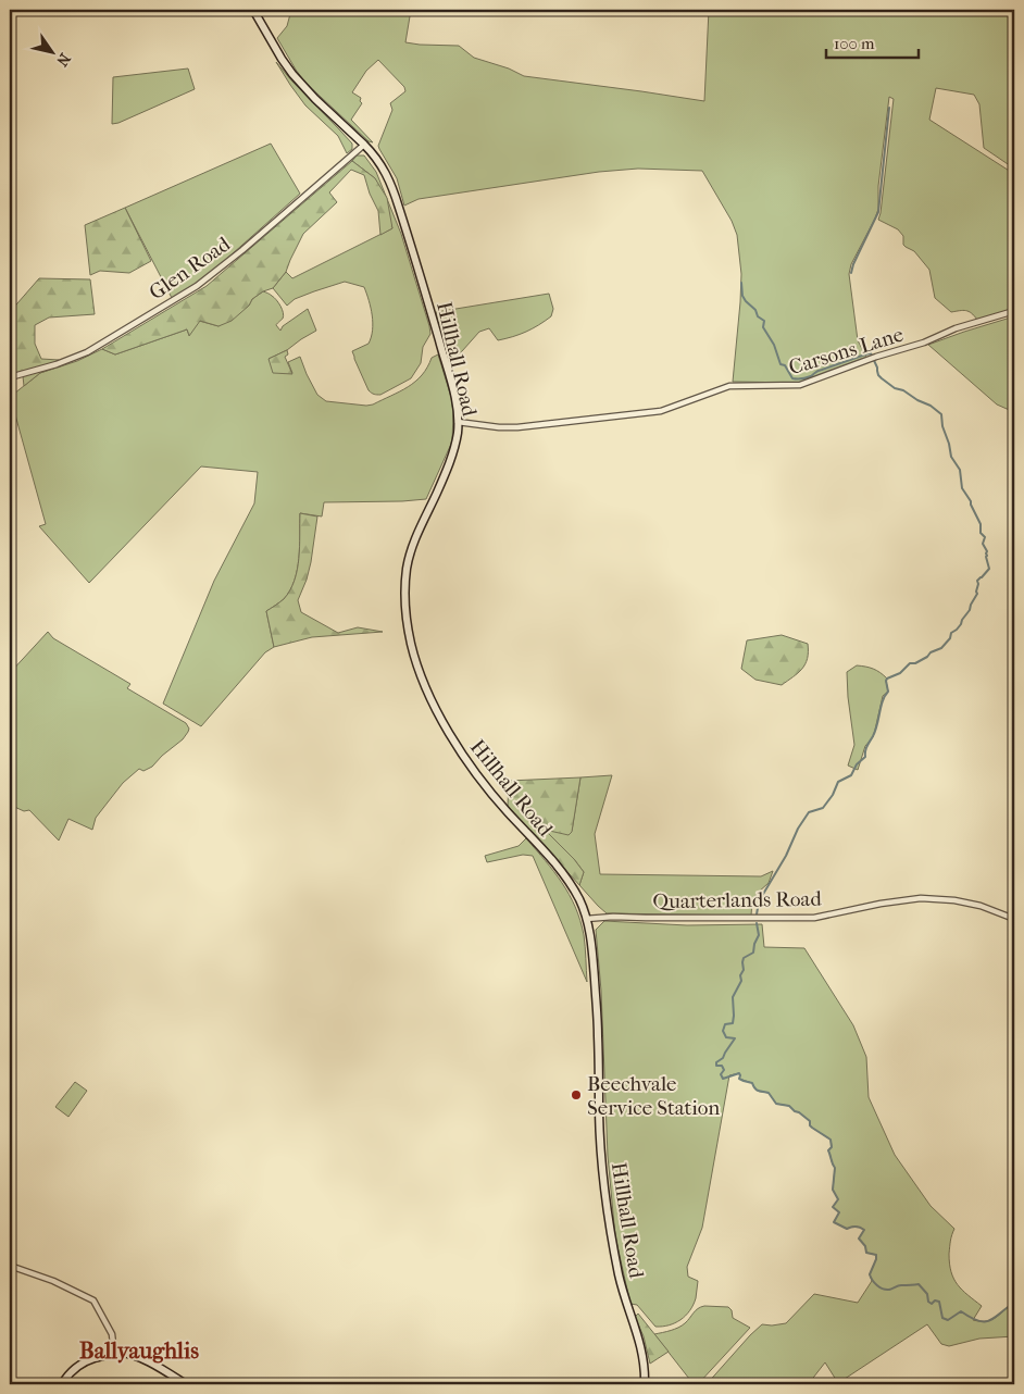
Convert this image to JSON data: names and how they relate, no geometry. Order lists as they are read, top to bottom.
{
  "streets": {
    "main road": ["Hillhall Road"],
    "street": ["Glen Road", "Carsons Lane", "Quarterlands Road"]
  },
  "crossings": [
    ["Glen Road", "Hillhall Road"],
    ["Carsons Lane", "Hillhall Road"],
    ["Hillhall Road", "Quarterlands Road"]
  ],
  "districts": ["Ballyaughlis"],
  "places": ["Beechvale Service Station"],
  "scale_bar": "100 m",
  "north": "bottom right"
}
